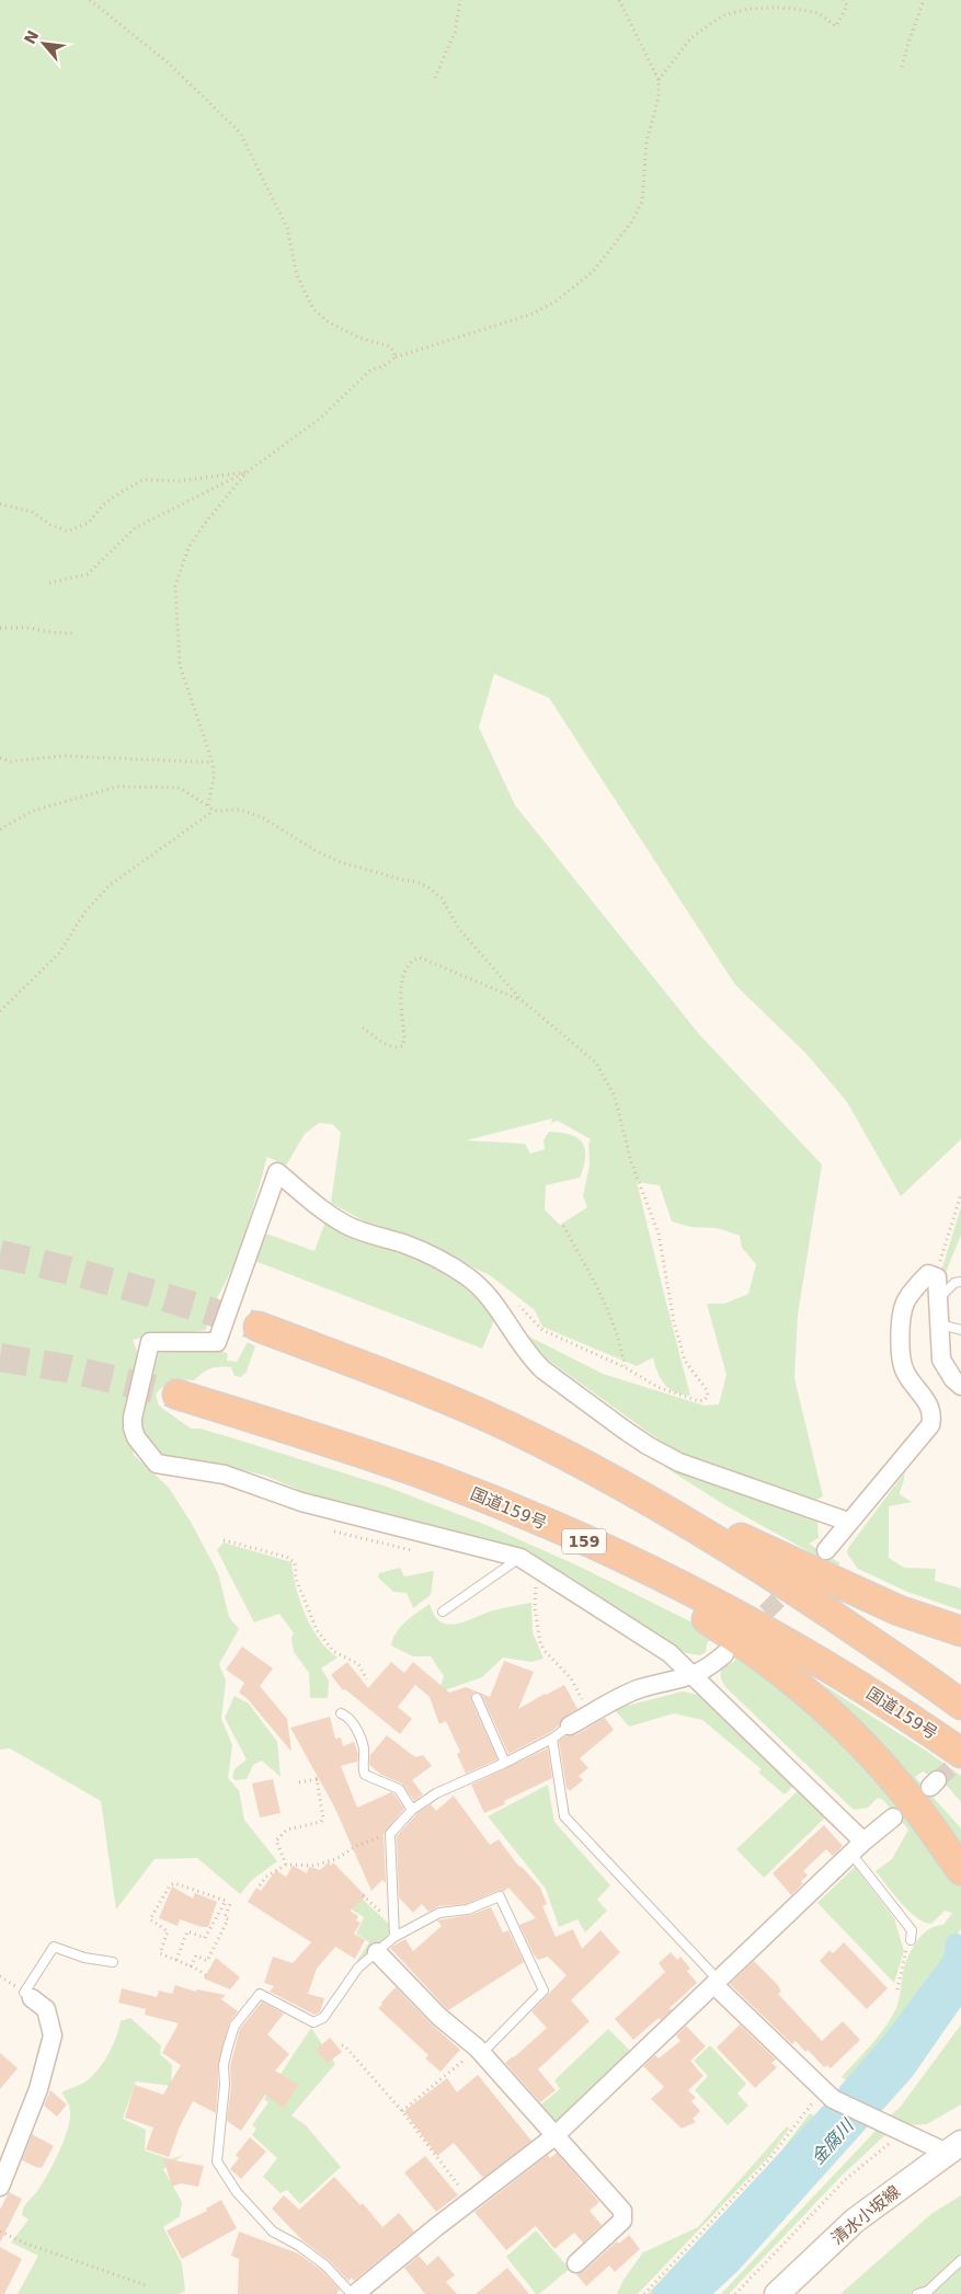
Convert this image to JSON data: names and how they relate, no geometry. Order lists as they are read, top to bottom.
{
  "streets": {
    "highway": ["国道159号", "159"],
    "main road": ["清水小坂線"]
  },
  "crossings": [
    ["国道159号", "159"]
  ],
  "water": ["金腐川"],
  "north": "top left"
}
